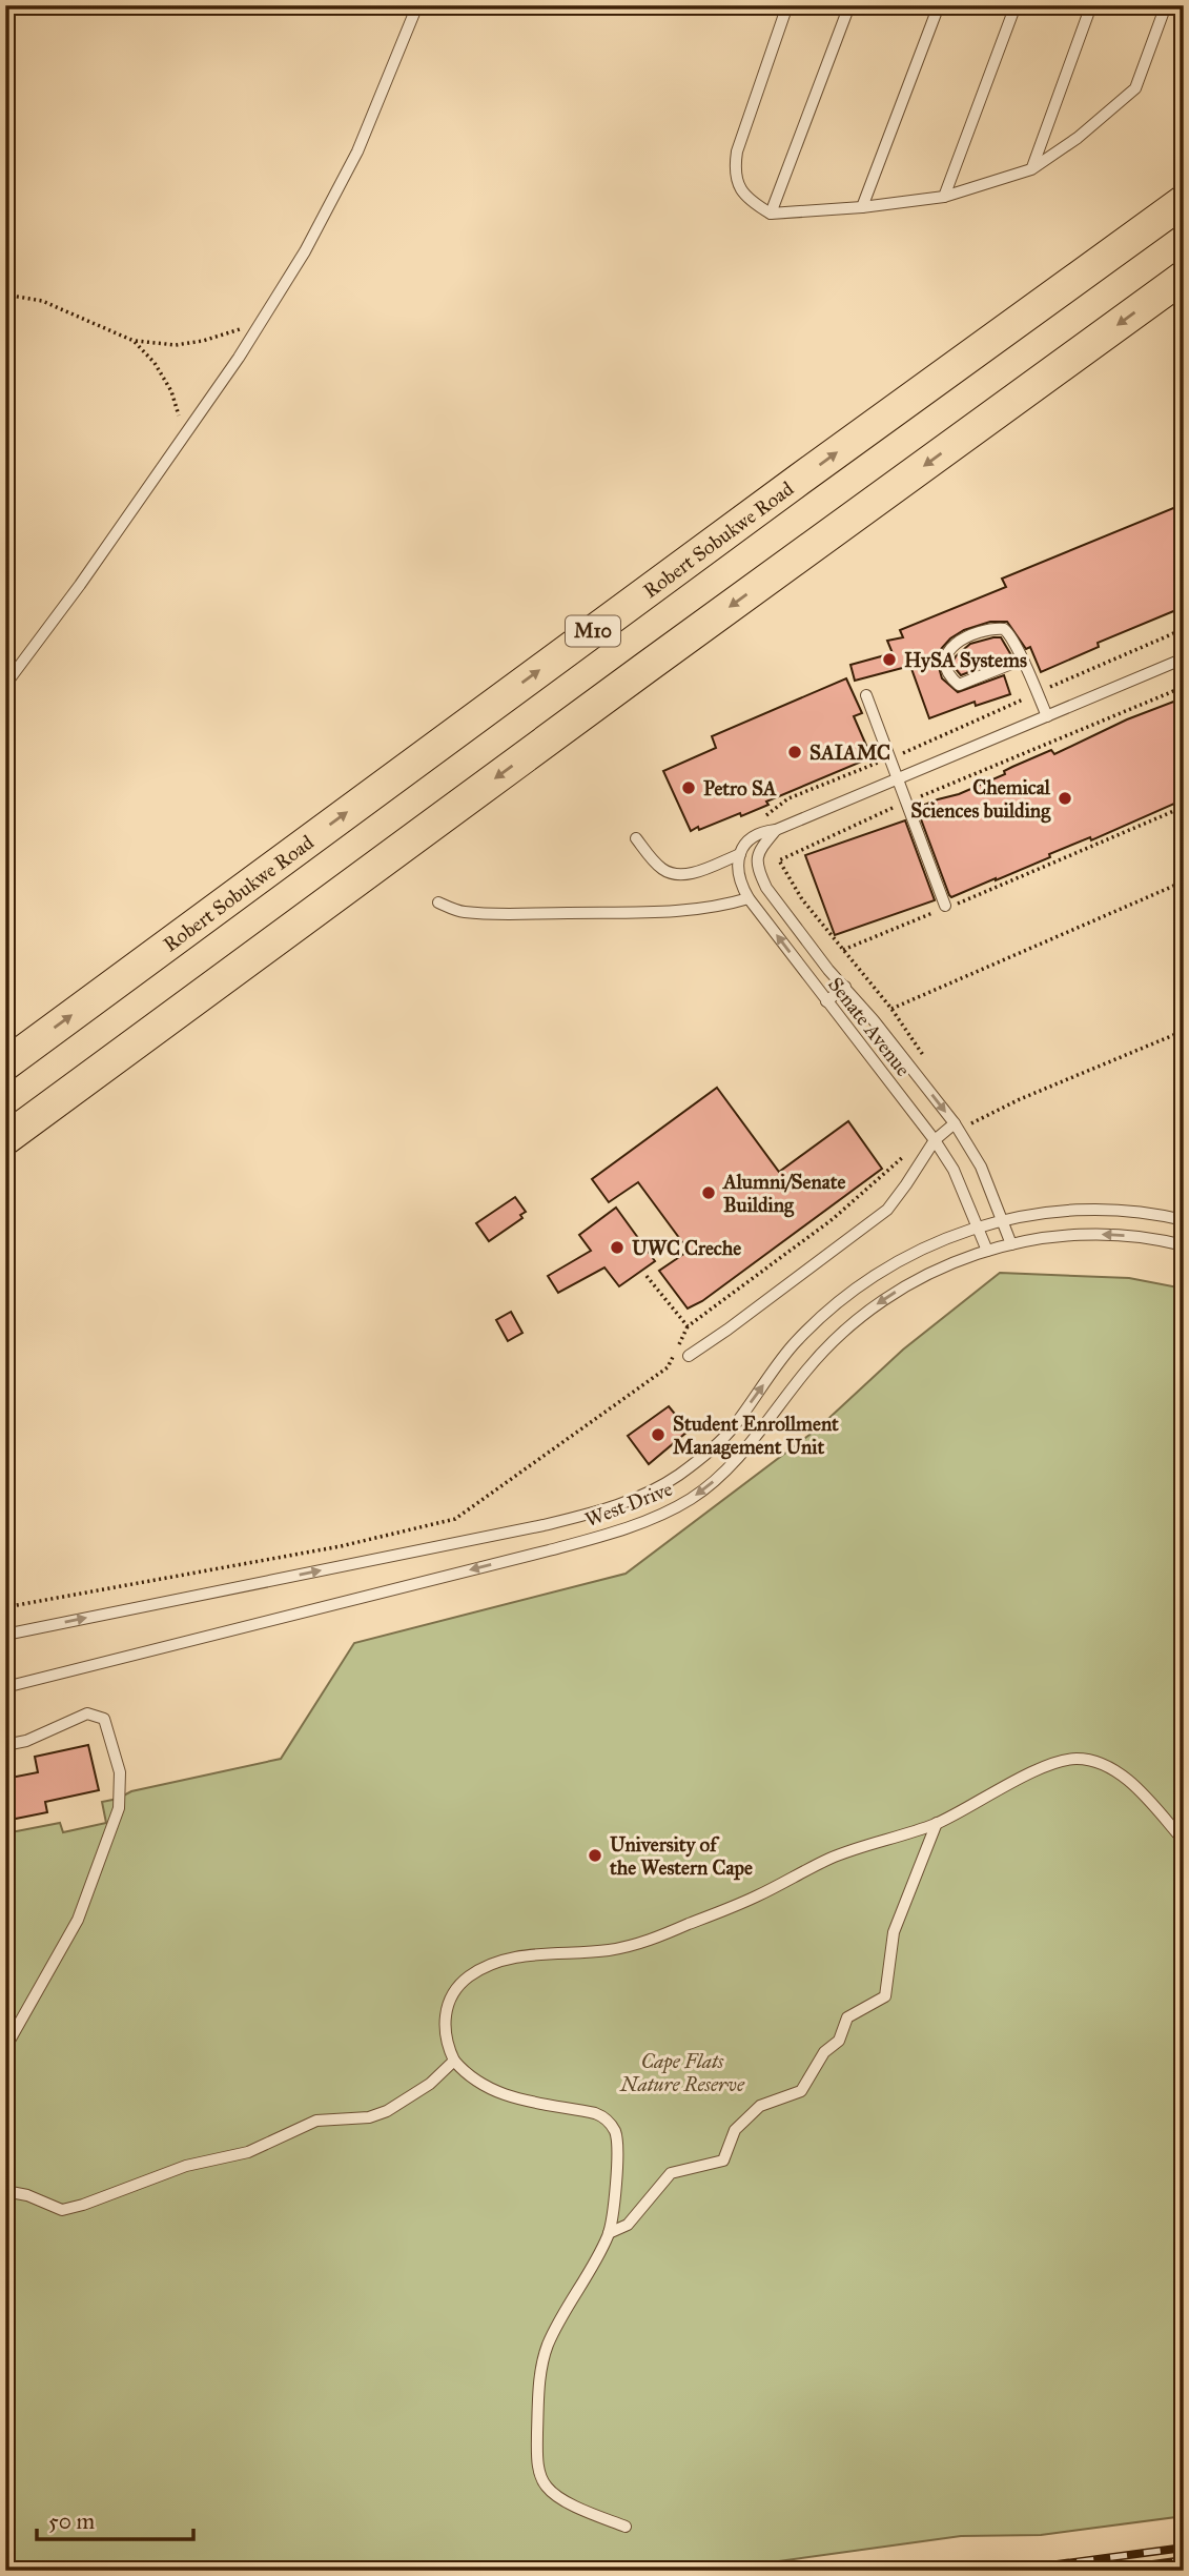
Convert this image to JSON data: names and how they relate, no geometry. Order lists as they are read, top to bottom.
{
  "streets": {
    "main road": ["Robert Sobukwe Road", "M10"],
    "lane": ["Senate Avenue", "West Drive"]
  },
  "crossings": [
    ["Senate Avenue", "West Drive"]
  ],
  "parks": ["Cape Flats Nature Reserve"],
  "places": [
    "HySA Systems",
    "SAIAMC",
    "Petro SA",
    "Chemical Sciences building",
    "Alumni/Senate Building",
    "UWC Creche",
    "Student Enrollment Management Unit",
    "University of the Western Cape"
  ],
  "scale_bar": "50 m"
}
